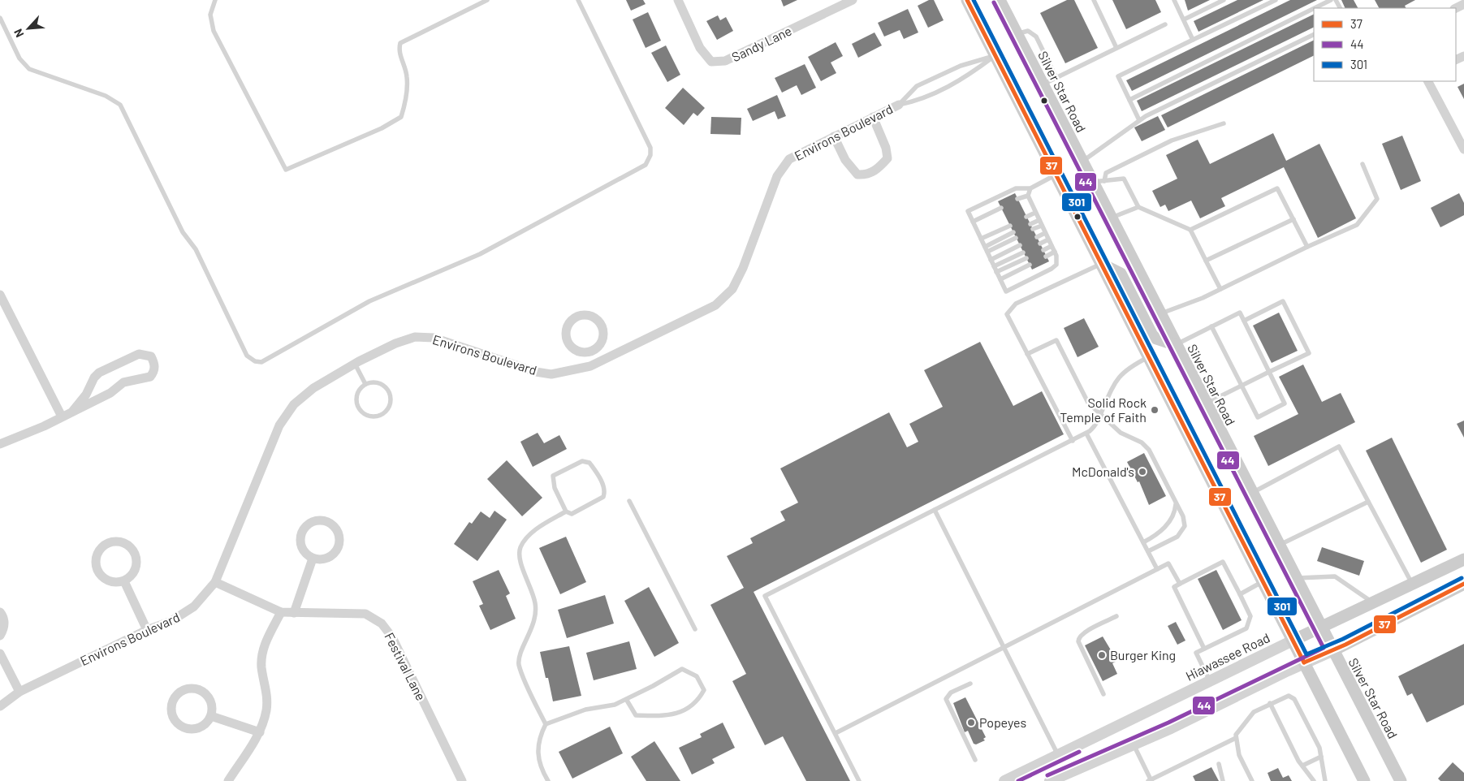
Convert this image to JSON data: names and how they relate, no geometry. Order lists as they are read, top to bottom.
{
  "streets": {
    "main road": ["Silver Star Road", "Hiawassee Road"],
    "street": ["Sandy Lane", "Environs Boulevard", "Festival Lane"]
  },
  "crossings": [
    ["Silver Star Road", "Hiawassee Road"],
    ["Environs Boulevard", "Festival Lane"]
  ],
  "places": [
    "Solid Rock Temple of Faith",
    "McDonald's",
    "Burger King",
    "Popeyes"
  ],
  "lines": ["transit line 37", "transit line 301", "transit line 44"],
  "legend": ["37", "44", "301"],
  "north": "bottom left"
}
